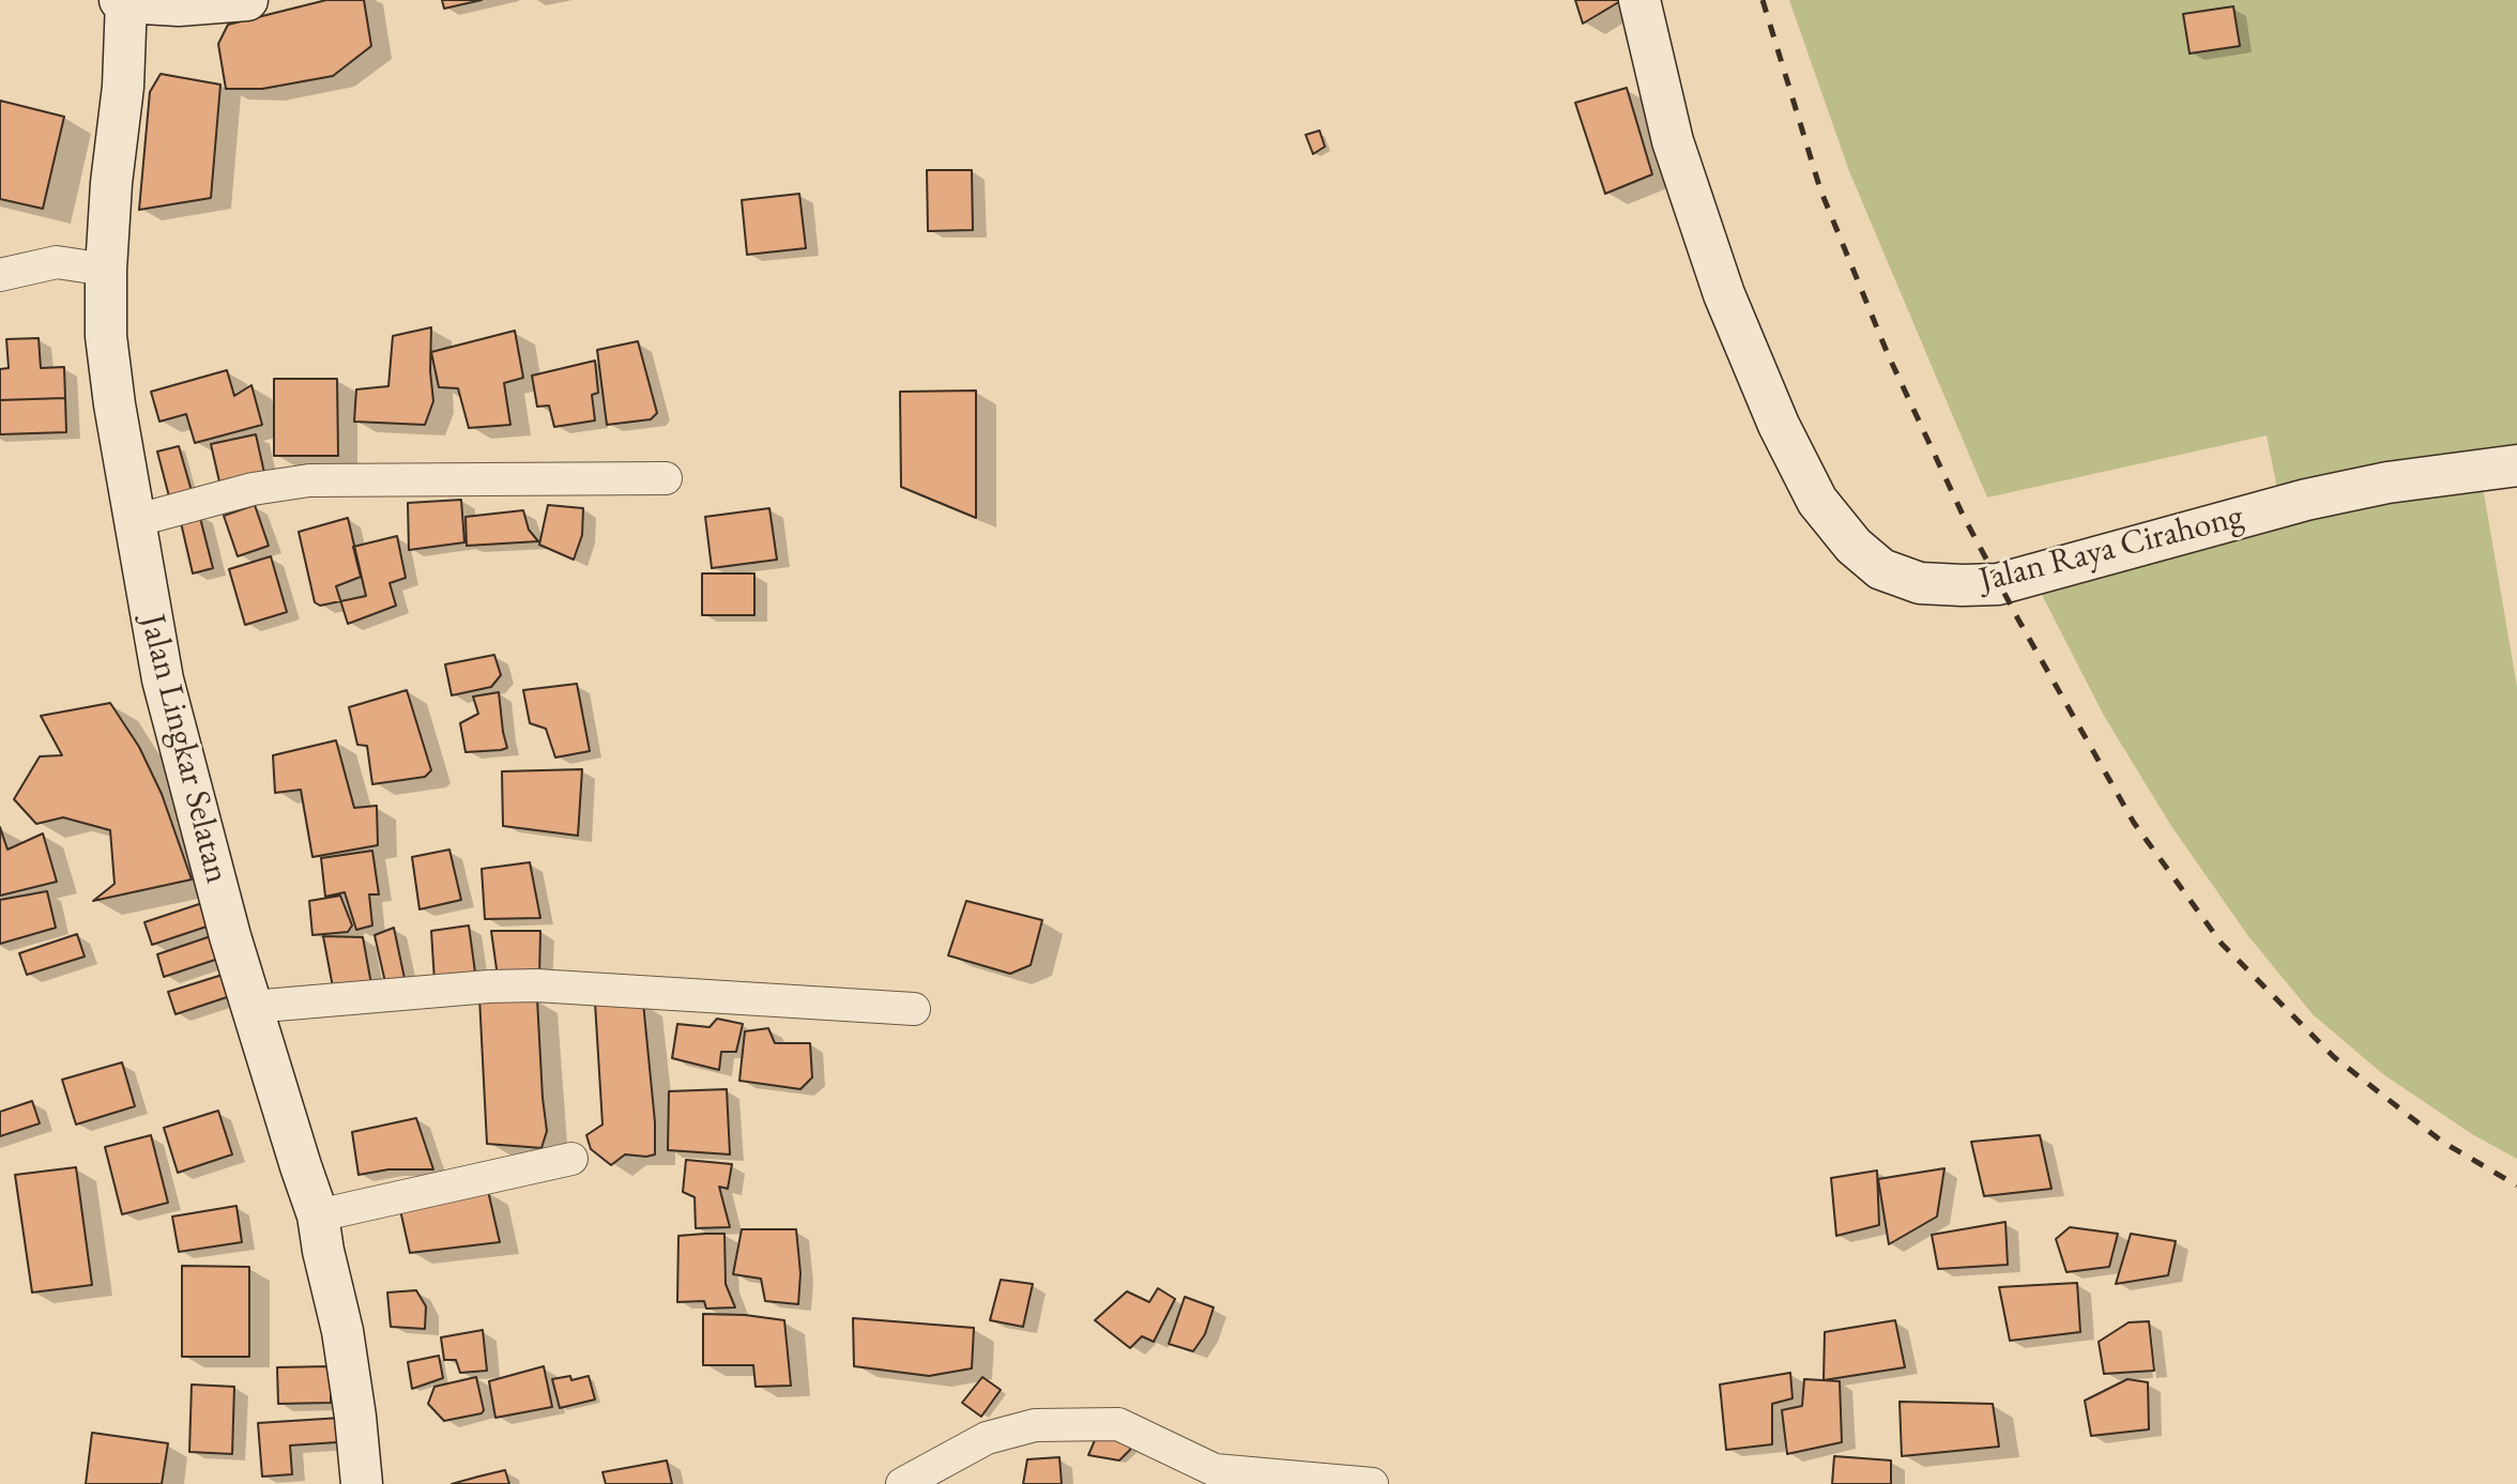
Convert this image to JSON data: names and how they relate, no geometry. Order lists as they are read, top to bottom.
{
  "streets": {
    "street": ["Jalan Raya Cirahong", "Jalan Lingkar Selatan"]
  }
}
